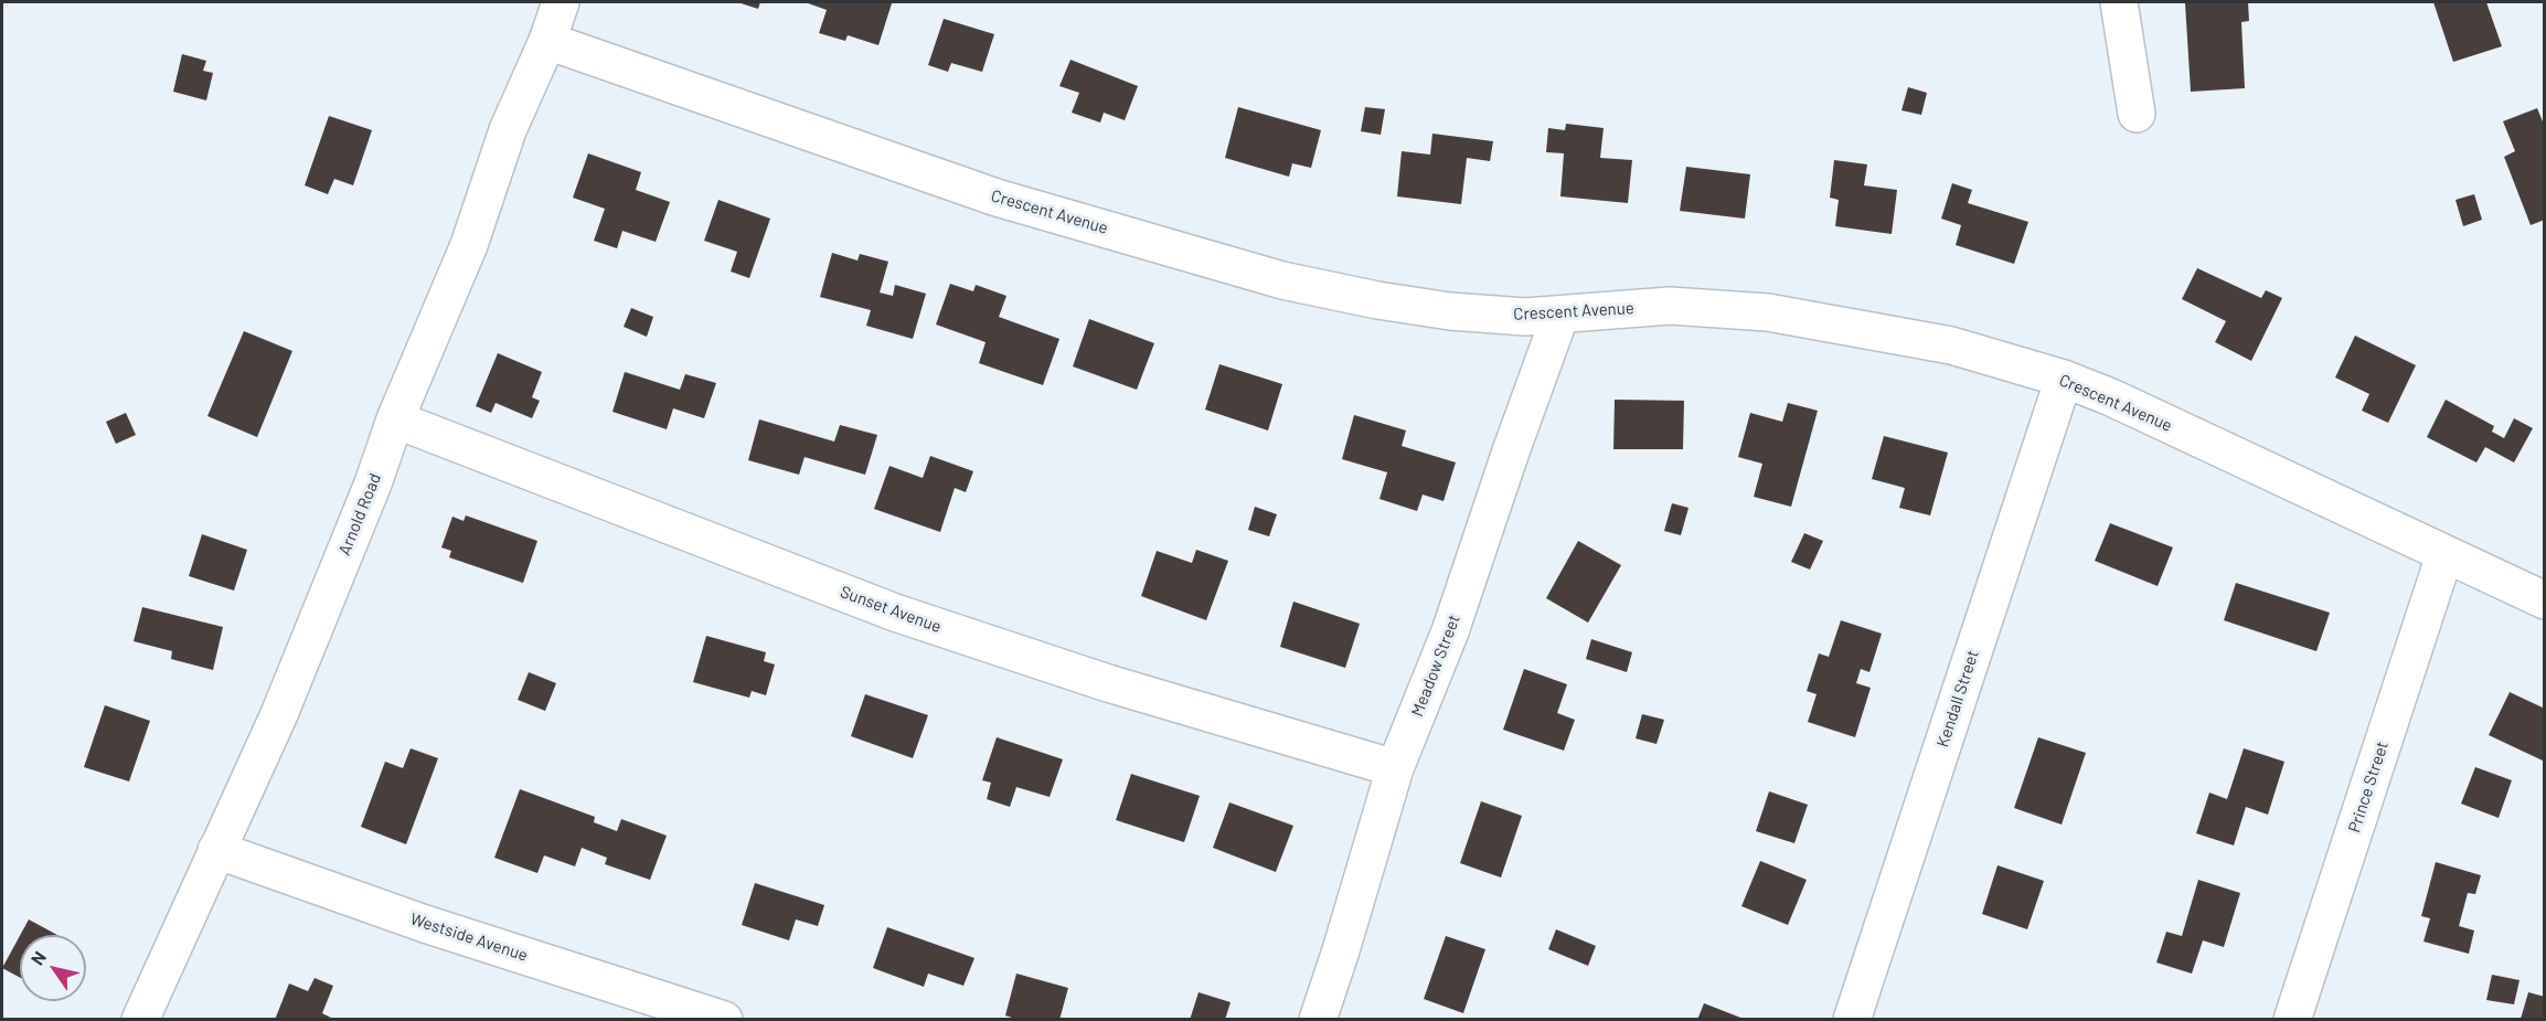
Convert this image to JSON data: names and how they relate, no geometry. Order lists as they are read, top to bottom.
{
  "streets": {
    "street": [
      "Crescent Avenue",
      "Arnold Road",
      "Sunset Avenue",
      "Meadow Street",
      "Kendall Street",
      "Prince Street",
      "Westside Avenue"
    ]
  },
  "crossings": [
    ["Crescent Avenue", "Arnold Road"],
    ["Crescent Avenue", "Meadow Street"],
    ["Crescent Avenue", "Kendall Street"],
    ["Crescent Avenue", "Prince Street"],
    ["Arnold Road", "Sunset Avenue"],
    ["Arnold Road", "Westside Avenue"],
    ["Sunset Avenue", "Meadow Street"]
  ],
  "north": "top left"
}
